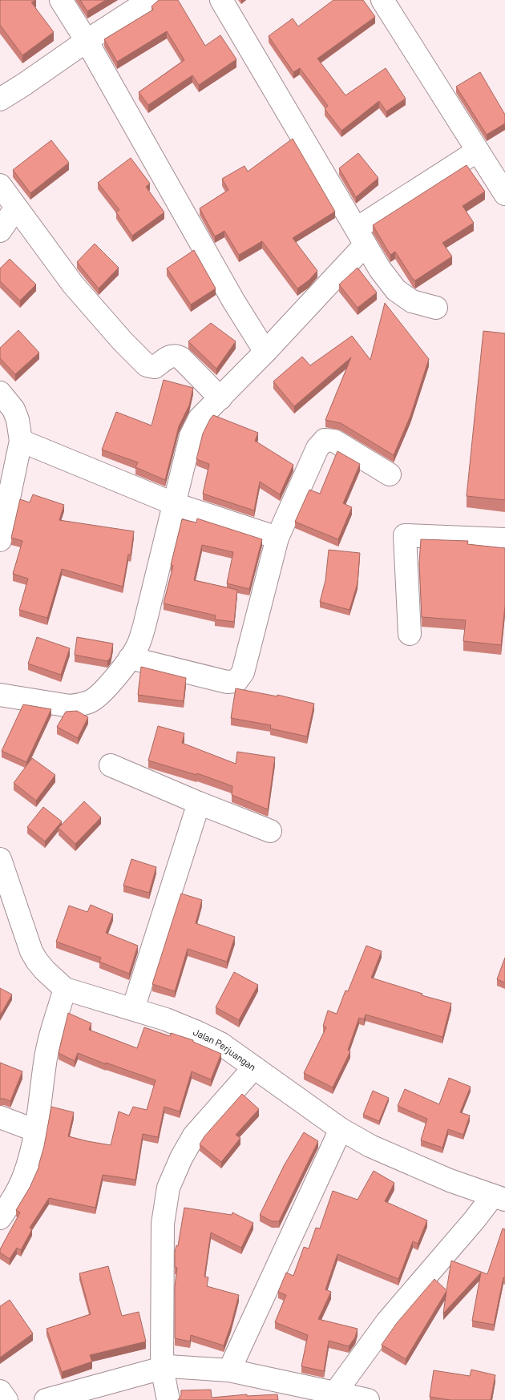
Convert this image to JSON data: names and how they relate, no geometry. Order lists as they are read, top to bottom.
{
  "streets": {
    "street": ["Jalan Perjuangan"]
  }
}
